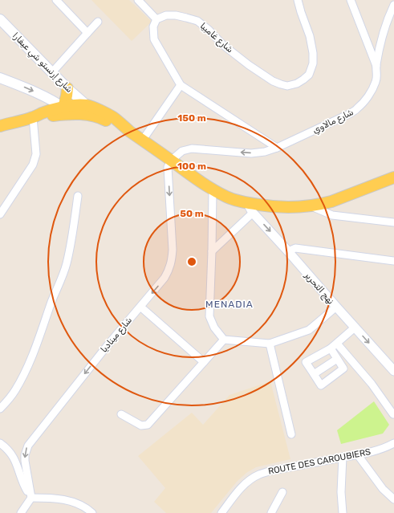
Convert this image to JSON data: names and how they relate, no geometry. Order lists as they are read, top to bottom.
{
  "streets": {
    "main road": ["شارع إرنستو شي عيفارا"],
    "street": [
      "شارع غامبيا",
      "شارع مالاوي",
      "نهج التحرير",
      "شارع ميناديا",
      "ROUTE DES CAROUBIERS"
    ]
  },
  "crossings": [
    ["شارع مالاوي", "شارع ميناديا"]
  ],
  "districts": ["MENADIA"],
  "rings": ["150 m", "100 m", "50 m"]
}
